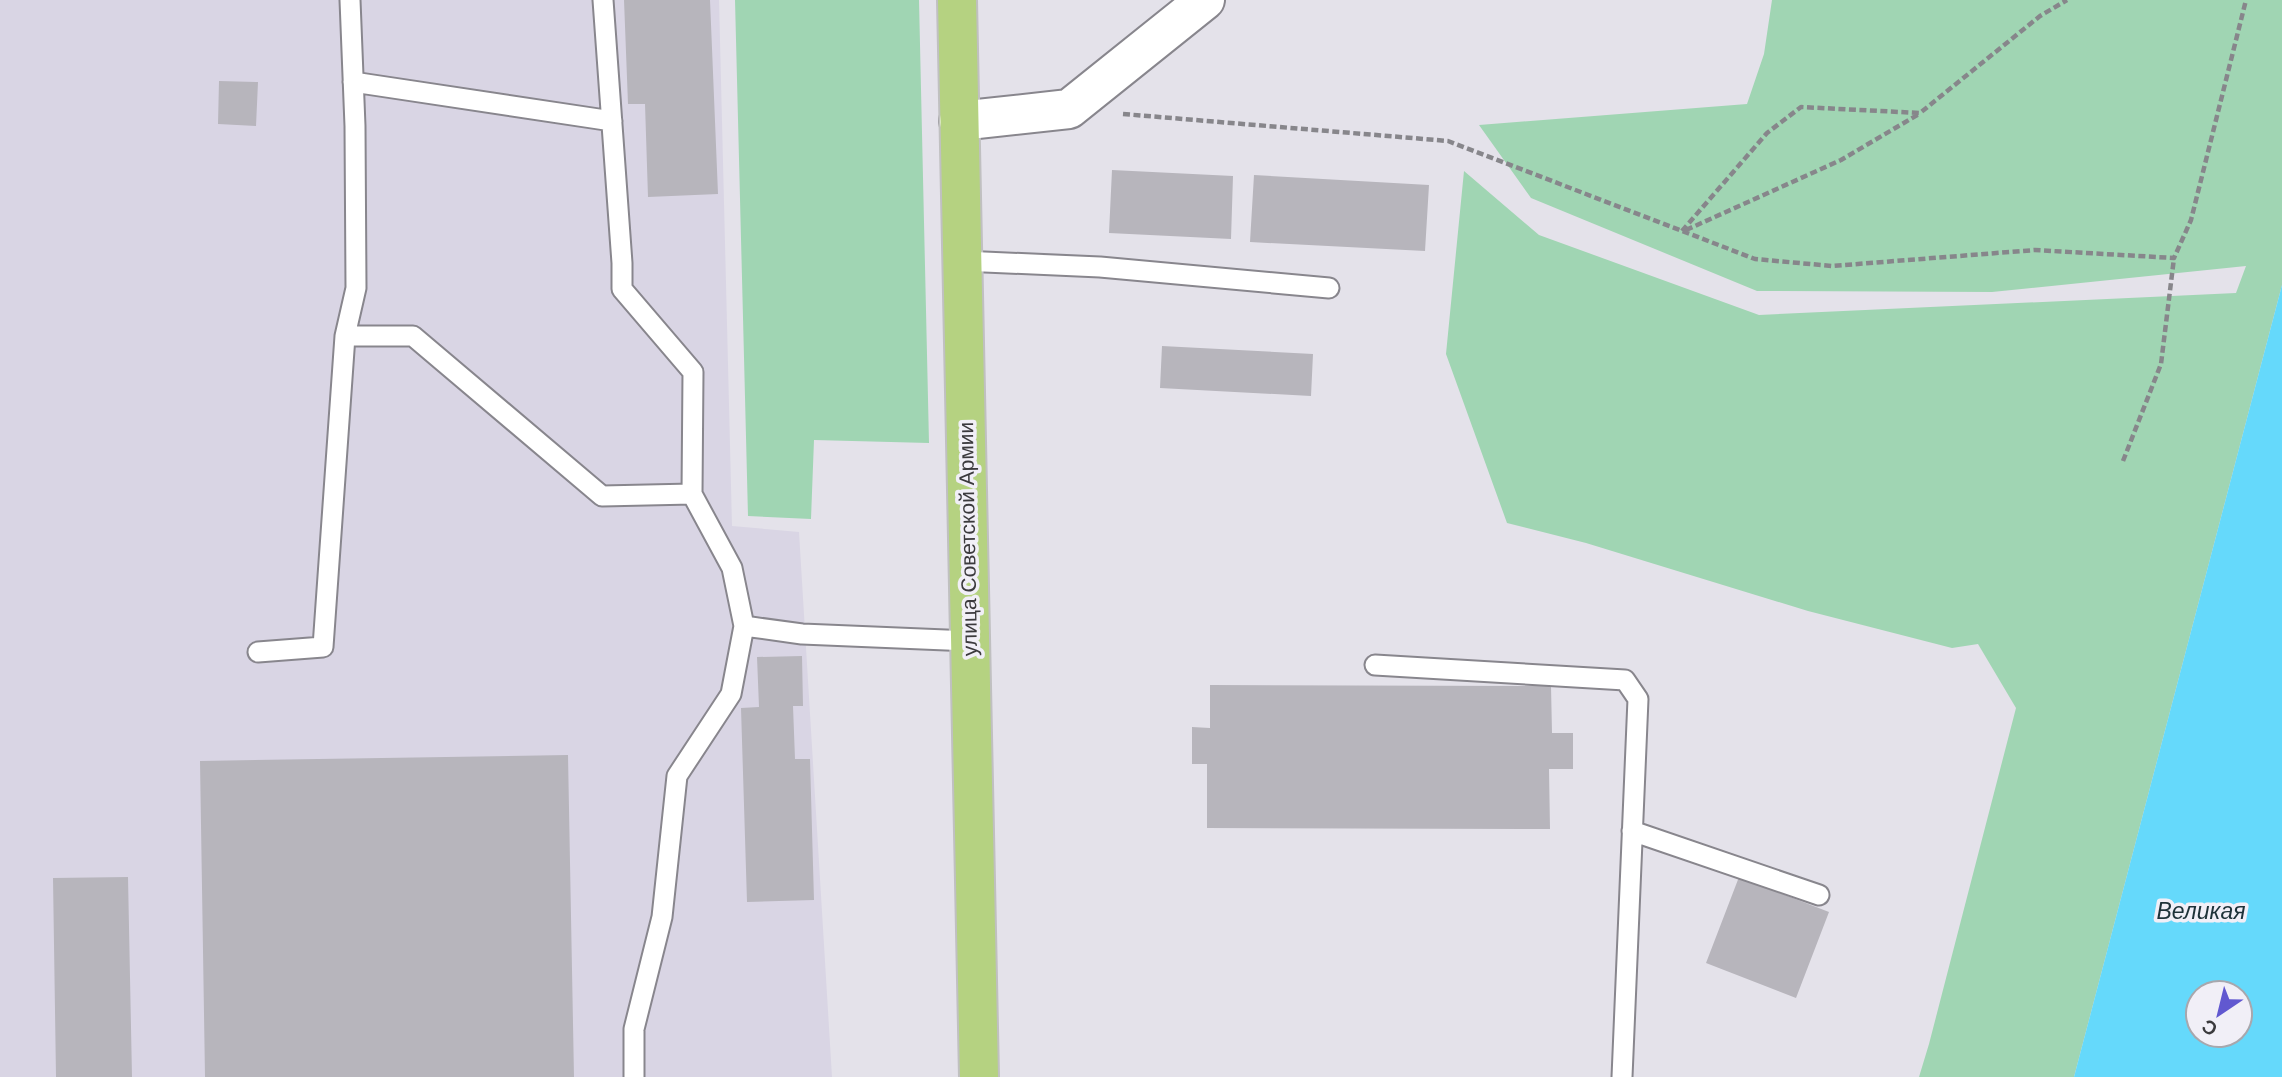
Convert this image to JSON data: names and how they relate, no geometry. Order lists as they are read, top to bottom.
{
  "streets": {
    "main road": ["улица Советской Армии"]
  },
  "water": ["Великая"],
  "north": "bottom left"
}
